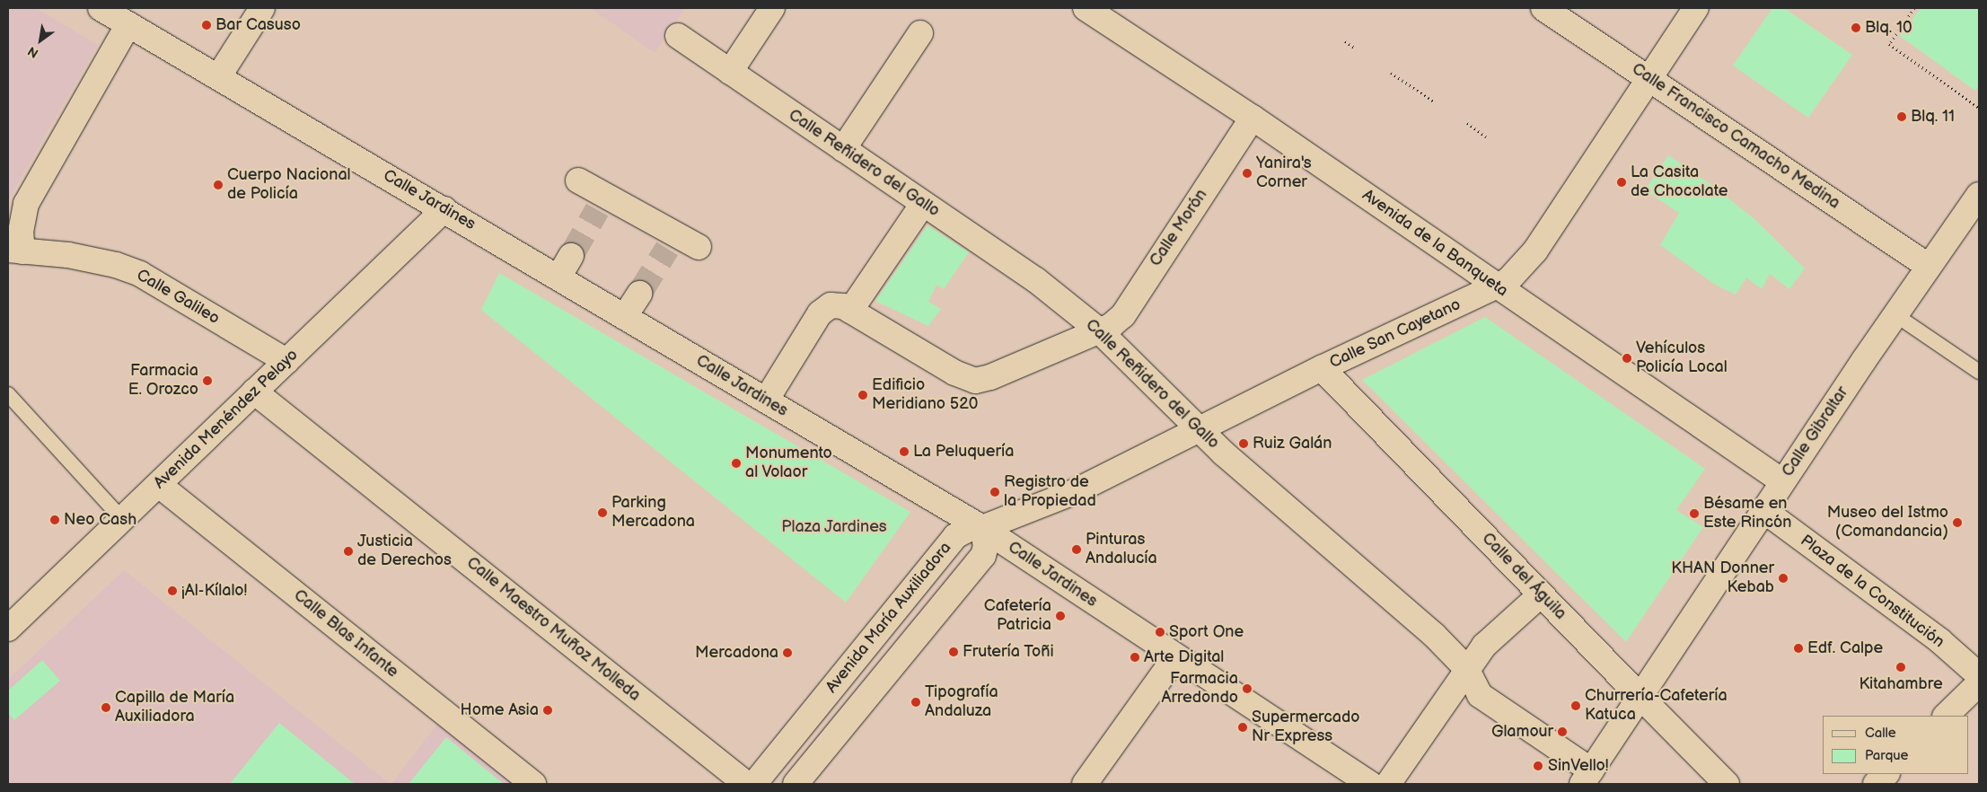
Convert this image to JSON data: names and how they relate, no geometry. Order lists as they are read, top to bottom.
{
  "streets": {
    "street": [
      "Calle Francisco Camacho Medina",
      "Calle Reñidero del Gallo",
      "Calle Jardines",
      "Calle Morón",
      "Avenida de la Banqueta",
      "Calle Galileo",
      "Calle San Cayetano",
      "Avenida Menéndez Pelayo",
      "Calle Gibraltar",
      "Calle del Águila",
      "Plaza de la Constitución",
      "Avenida María Auxiliadora",
      "Calle Maestro Muñoz Molleda",
      "Calle Blas Infante"
    ]
  },
  "crossings": [
    ["Calle Francisco Camacho Medina", "Calle San Cayetano"],
    ["Calle Francisco Camacho Medina", "Calle Gibraltar"],
    ["Calle Reñidero del Gallo", "Calle Morón"],
    ["Calle Reñidero del Gallo", "Calle San Cayetano"],
    ["Calle Reñidero del Gallo", "Calle Gibraltar"],
    ["Calle Jardines", "Calle San Cayetano"],
    ["Calle Jardines", "Avenida Menéndez Pelayo"],
    ["Calle Jardines", "Avenida María Auxiliadora"],
    ["Calle Morón", "Avenida de la Banqueta"],
    ["Avenida de la Banqueta", "Calle San Cayetano"],
    ["Avenida de la Banqueta", "Calle Gibraltar"],
    ["Calle Galileo", "Avenida Menéndez Pelayo"],
    ["Calle San Cayetano", "Calle del Águila"],
    ["Calle San Cayetano", "Avenida María Auxiliadora"],
    ["Avenida Menéndez Pelayo", "Calle Maestro Muñoz Molleda"],
    ["Avenida Menéndez Pelayo", "Calle Blas Infante"],
    ["Calle Gibraltar", "Calle del Águila"],
    ["Calle Gibraltar", "Plaza de la Constitución"]
  ],
  "parks": ["Plaza Jardines"],
  "places": [
    "Bar Casuso",
    "Blq. 10",
    "Blq. 11",
    "Yanira's Corner",
    "La Casita de Chocolate",
    "Cuerpo Nacional de Policía",
    "Vehículos Policía Local",
    "Farmacia E. Orozco",
    "Edificio Meridiano 520",
    "Ruiz Galán",
    "La Peluquería",
    "Monumento al Volaor",
    "Registro de la Propiedad",
    "Parking Mercadona",
    "Bésame en Este Rincón",
    "Neo Cash",
    "Museo del Istmo (Comandancia)",
    "Pinturas Andalucía",
    "Justicia de Derechos",
    "KHAN Donner Kebab",
    "¡Al-Kílalo!",
    "Cafetería Patricia",
    "Sport One",
    "Edf. Calpe",
    "Frutería Toñi",
    "Mercadona",
    "Arte Digital",
    "Kitahambre",
    "Farmacia Arredondo",
    "Tipografía Andaluza",
    "Churrería-Cafetería Katuca",
    "Capilla de María Auxiliadora",
    "Home Asia",
    "Supermercado Nr Express",
    "Glamour",
    "SinVello!"
  ],
  "legend": ["Calle", "Parque"],
  "north": "bottom left"
}
